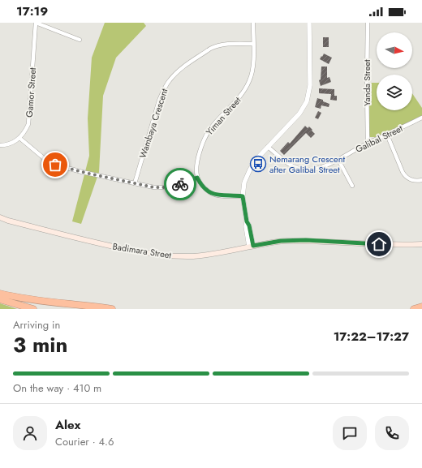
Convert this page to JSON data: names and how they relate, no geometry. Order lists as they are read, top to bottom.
{
  "streets": {
    "main road": ["Badimara Street"],
    "street": [
      "Yanda Street",
      "Gamor Street",
      "Yiman Street",
      "Wambaya Crescent",
      "Galibal Street"
    ]
  },
  "crossings": [
    ["Yanda Street", "Galibal Street"],
    ["Yiman Street", "Wambaya Crescent"]
  ],
  "places": {
    "bus stop": ["Nemarang Crescent after Galibal Street"]
  },
  "north": "right",
  "page": {
    "status": "17:19",
    "heading": ["3 min", "Arriving in", "17:22–17:27"],
    "panel": ["Alex", "Courier · 4.6"],
    "bar": "On the way · 410 m"
  }
}
